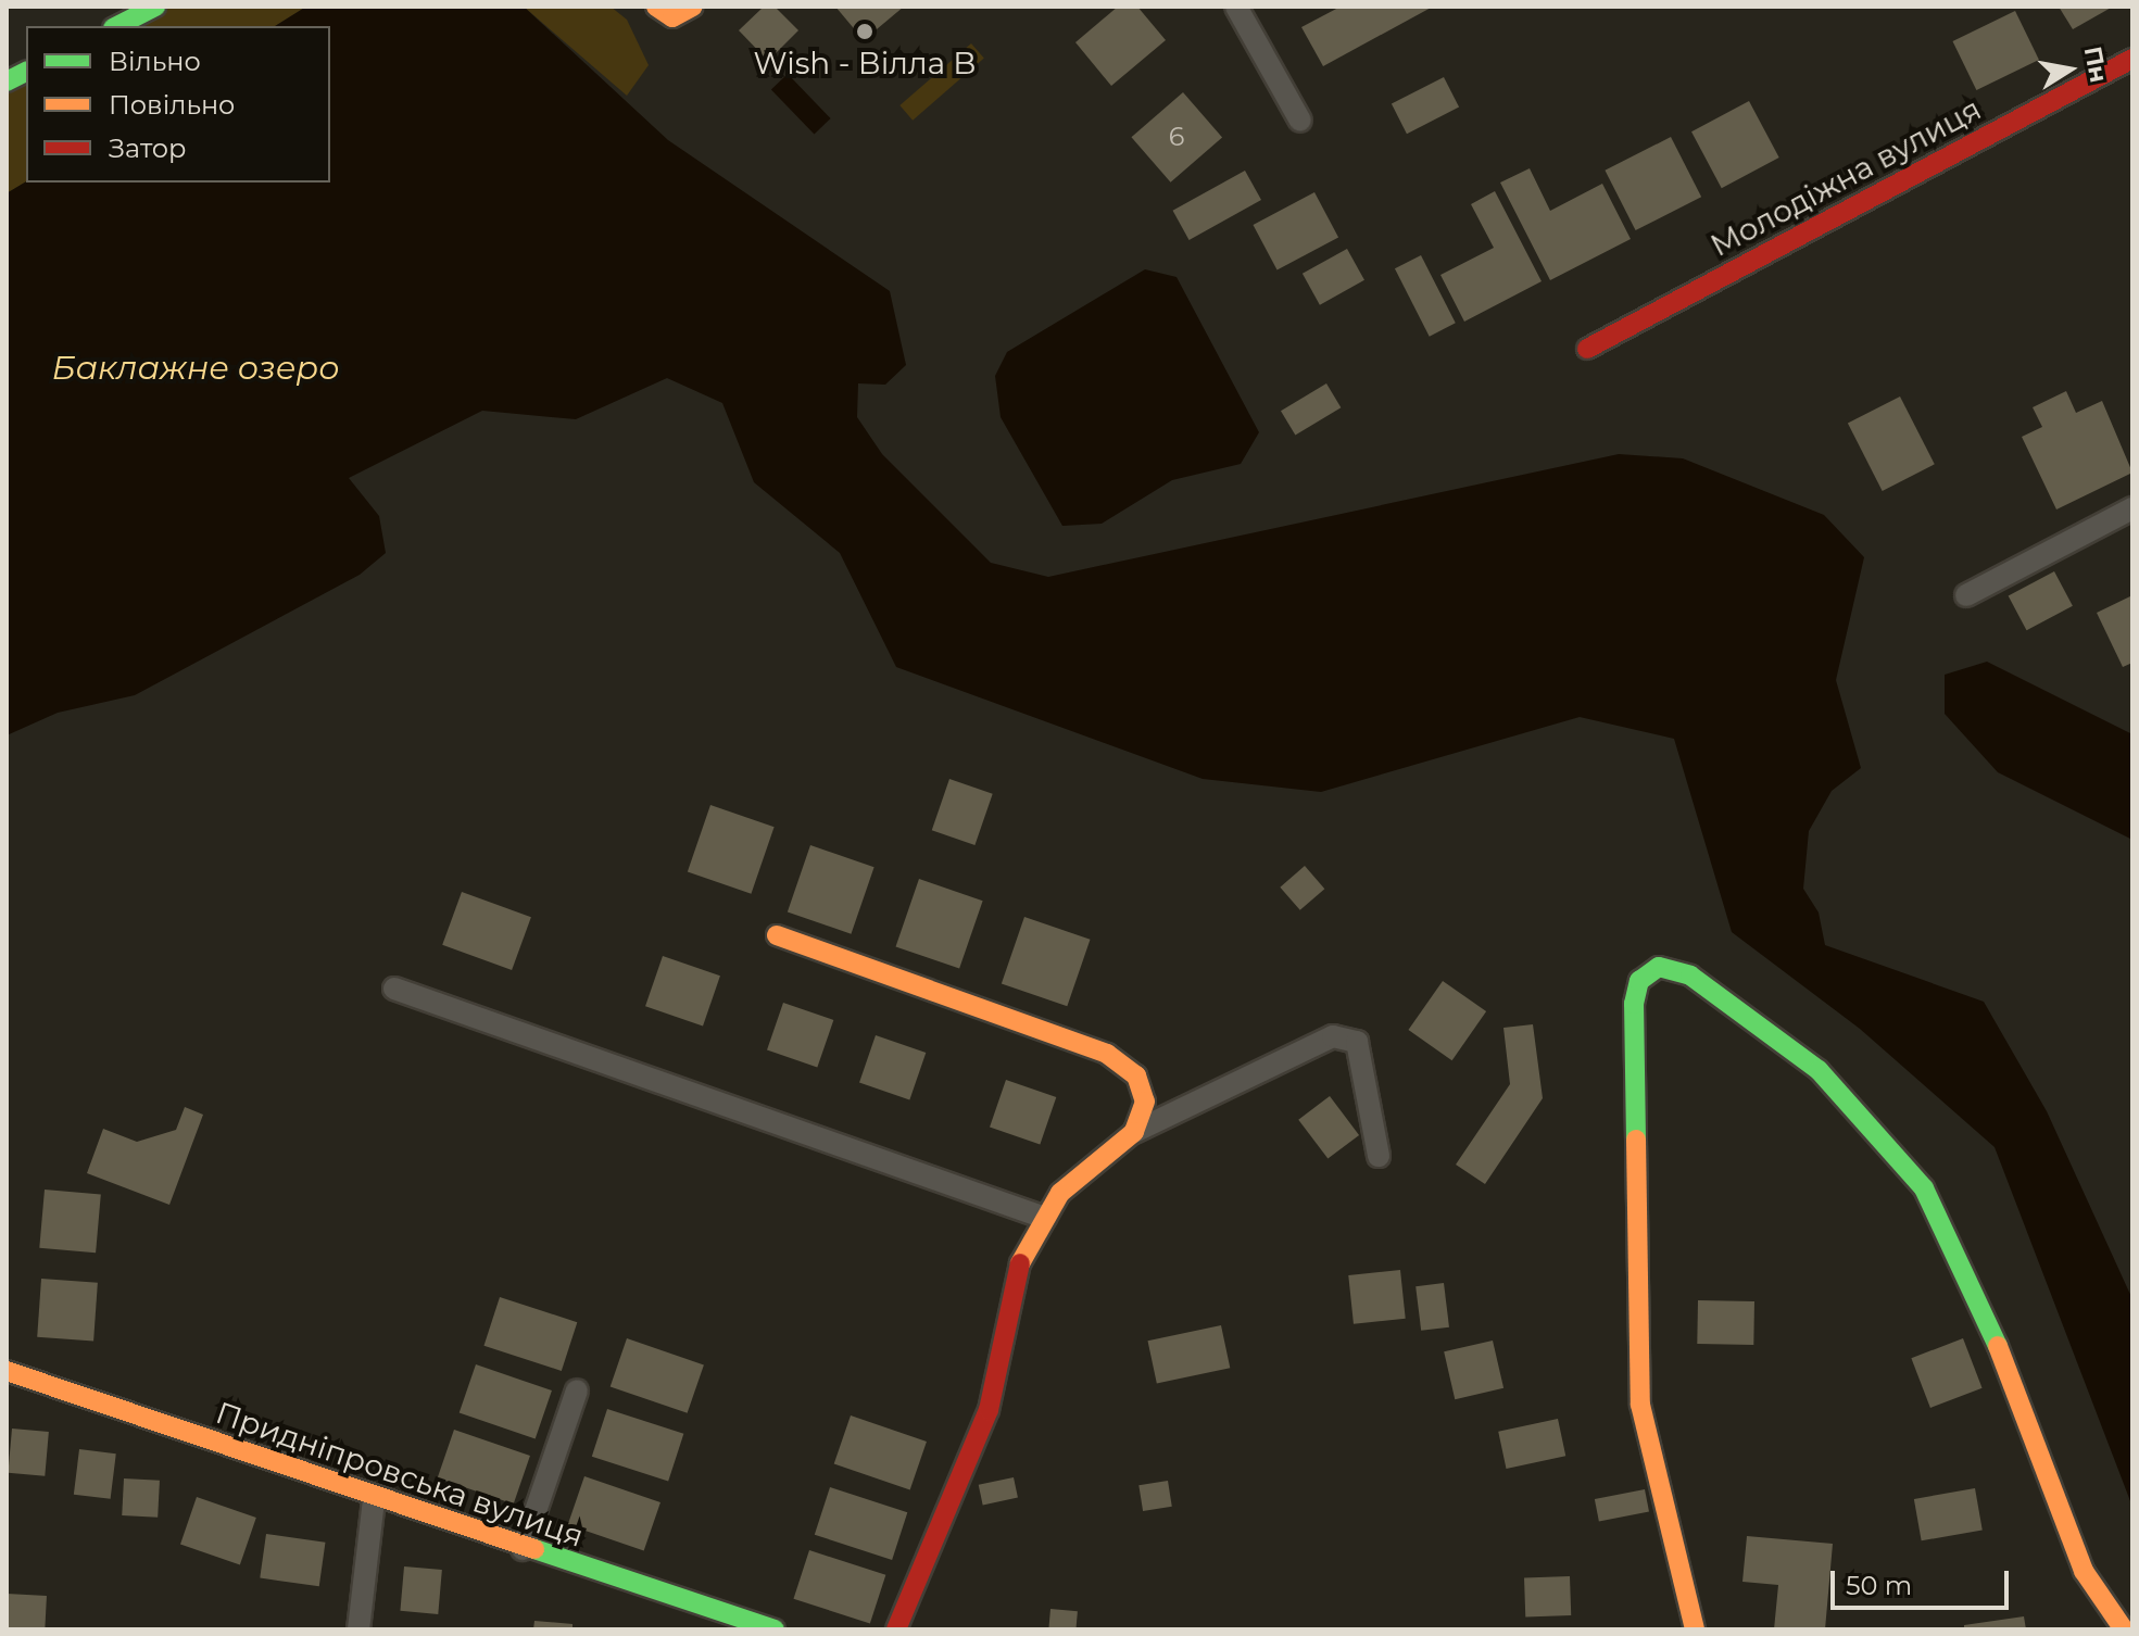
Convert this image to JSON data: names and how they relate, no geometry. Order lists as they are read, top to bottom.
{
  "streets": {
    "street": ["Молодіжна вулиця", "Придніпровська вулиця"]
  },
  "water": ["Баклажне озеро"],
  "places": ["Wish - Вілла B"],
  "house_numbers": ["6"],
  "legend": ["Вільно", "Повільно", "Затор"],
  "scale_bar": "50 m",
  "north": "right"
}
